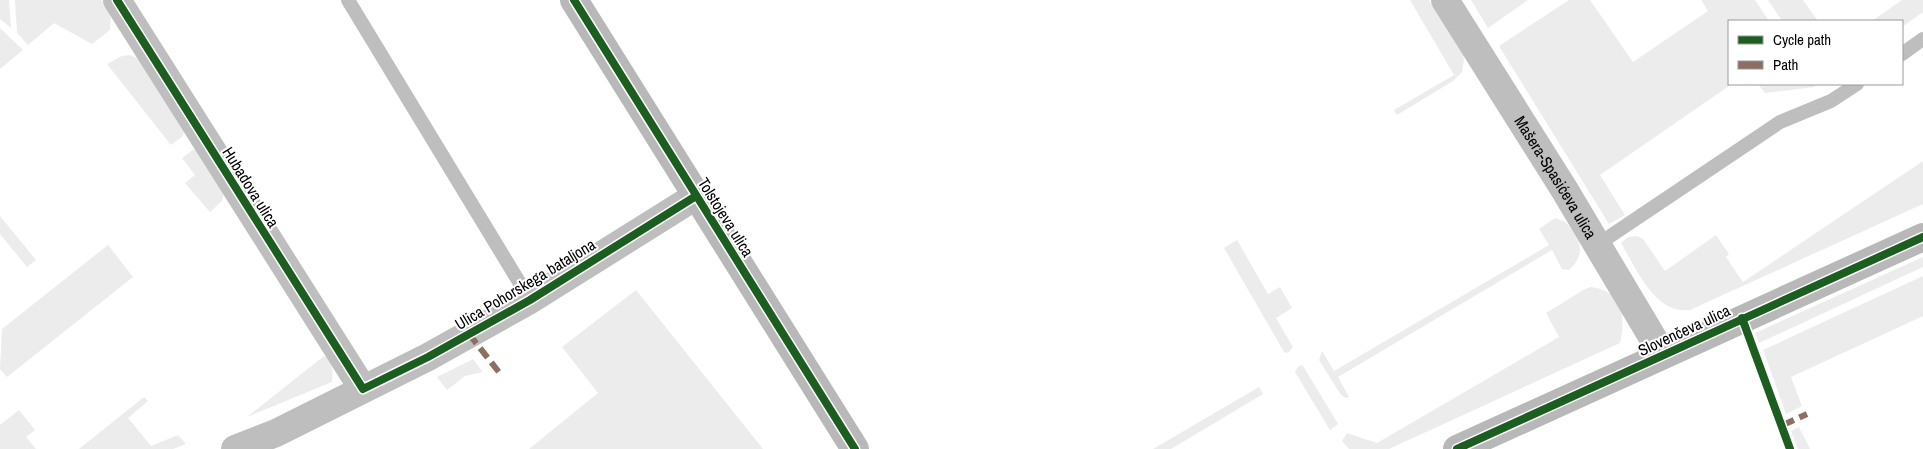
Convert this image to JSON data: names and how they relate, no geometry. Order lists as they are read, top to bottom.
{
  "streets": {
    "street": [
      "Mašera-Spasićeva ulica",
      "Hubadova ulica",
      "Tolstojeva ulica",
      "Ulica Pohorskega bataljona",
      "Slovenčeva ulica"
    ]
  },
  "crossings": [
    ["Mašera-Spasićeva ulica", "Slovenčeva ulica"],
    ["Hubadova ulica", "Ulica Pohorskega bataljona"],
    ["Tolstojeva ulica", "Ulica Pohorskega bataljona"]
  ],
  "legend": ["Cycle path", "Path"]
}
